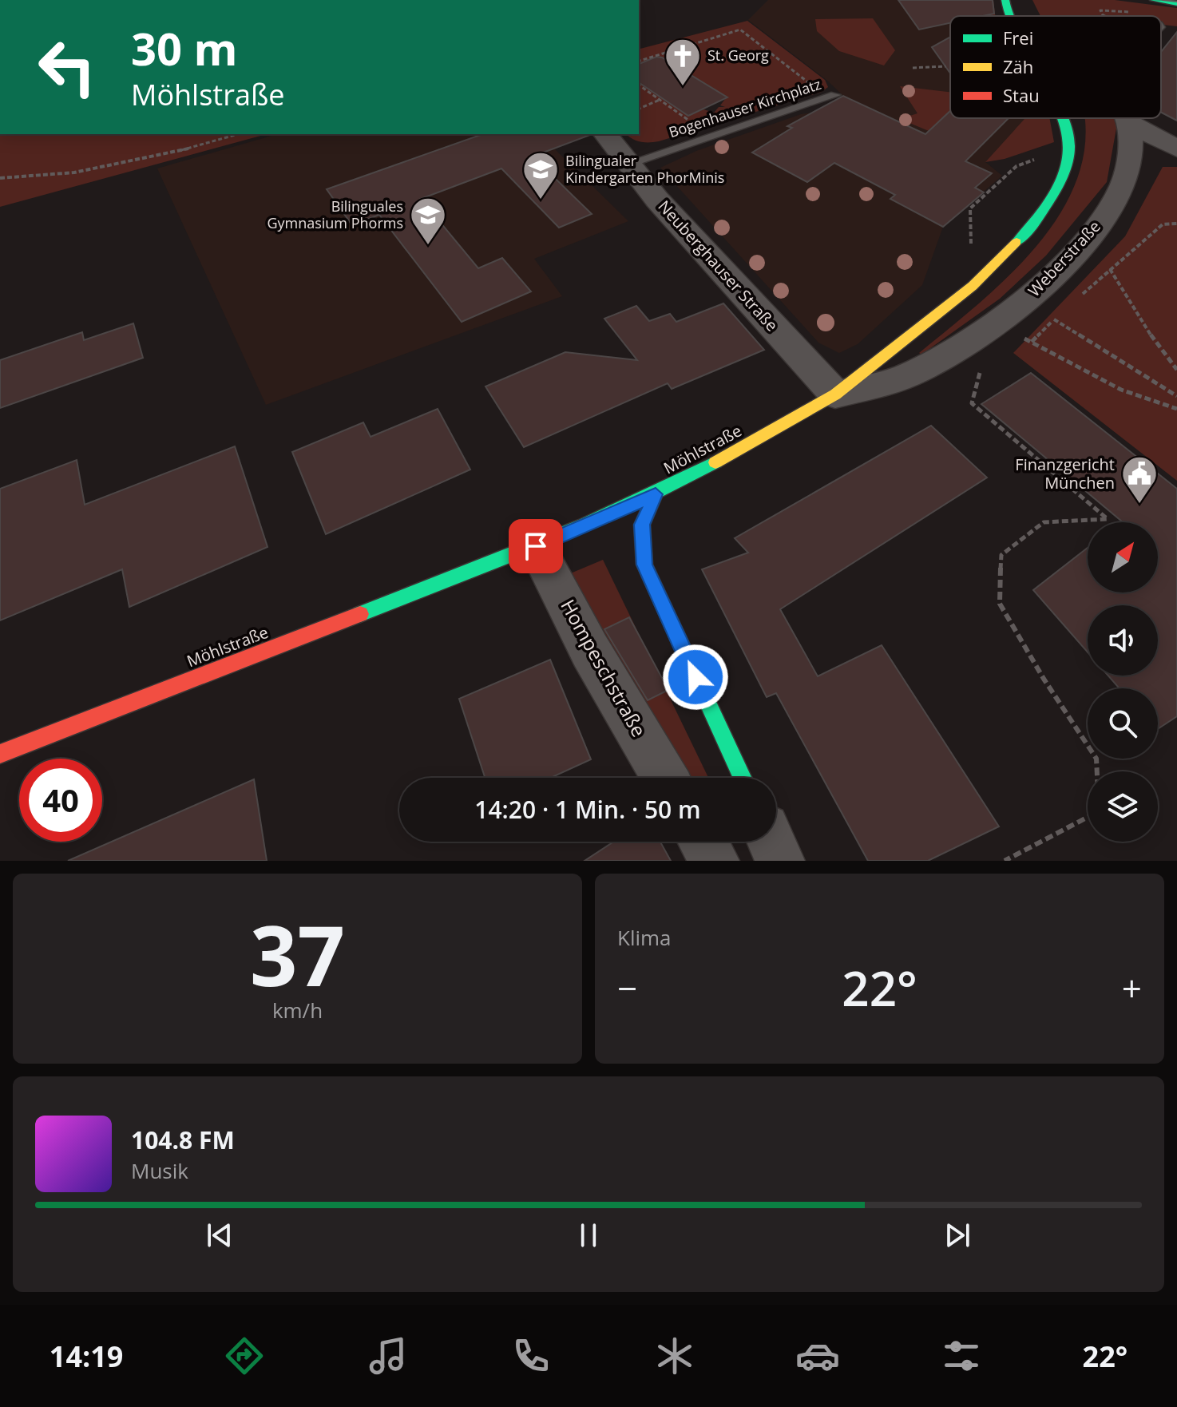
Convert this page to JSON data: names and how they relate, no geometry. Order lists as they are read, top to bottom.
{
  "streets": {
    "street": [
      "Weberstraße",
      "Neuberghauser Straße",
      "Möhlstraße",
      "Hompeschstraße"
    ],
    "lane": ["Bogenhauser Kirchplatz"]
  },
  "crossings": [
    ["Bogenhauser Kirchplatz", "Neuberghauser Straße"],
    ["Weberstraße", "Neuberghauser Straße"],
    ["Weberstraße", "Möhlstraße"],
    ["Neuberghauser Straße", "Möhlstraße"],
    ["Möhlstraße", "Hompeschstraße"]
  ],
  "places": {
    "church": ["St. Georg"],
    "school or university": ["Bilingualer Kindergarten PhorMinis", "Bilinguales Gymnasium Phorms"],
    "public building": ["Finanzgericht München"]
  },
  "legend": ["Frei", "Zäh", "Stau"],
  "north": "top right",
  "page": {
    "turn": ["30 m", "Möhlstraße"],
    "limit": "40",
    "trip": "14:20 · 1 Min. · 50 m",
    "tile": [
      ["37", "km/h"],
      "Klima"
    ],
    "heat": ["−", "22°", "+"],
    "song": ["104.8 FM", "Musik"],
    "tabs": ["14:19", "22°"]
  }
}
